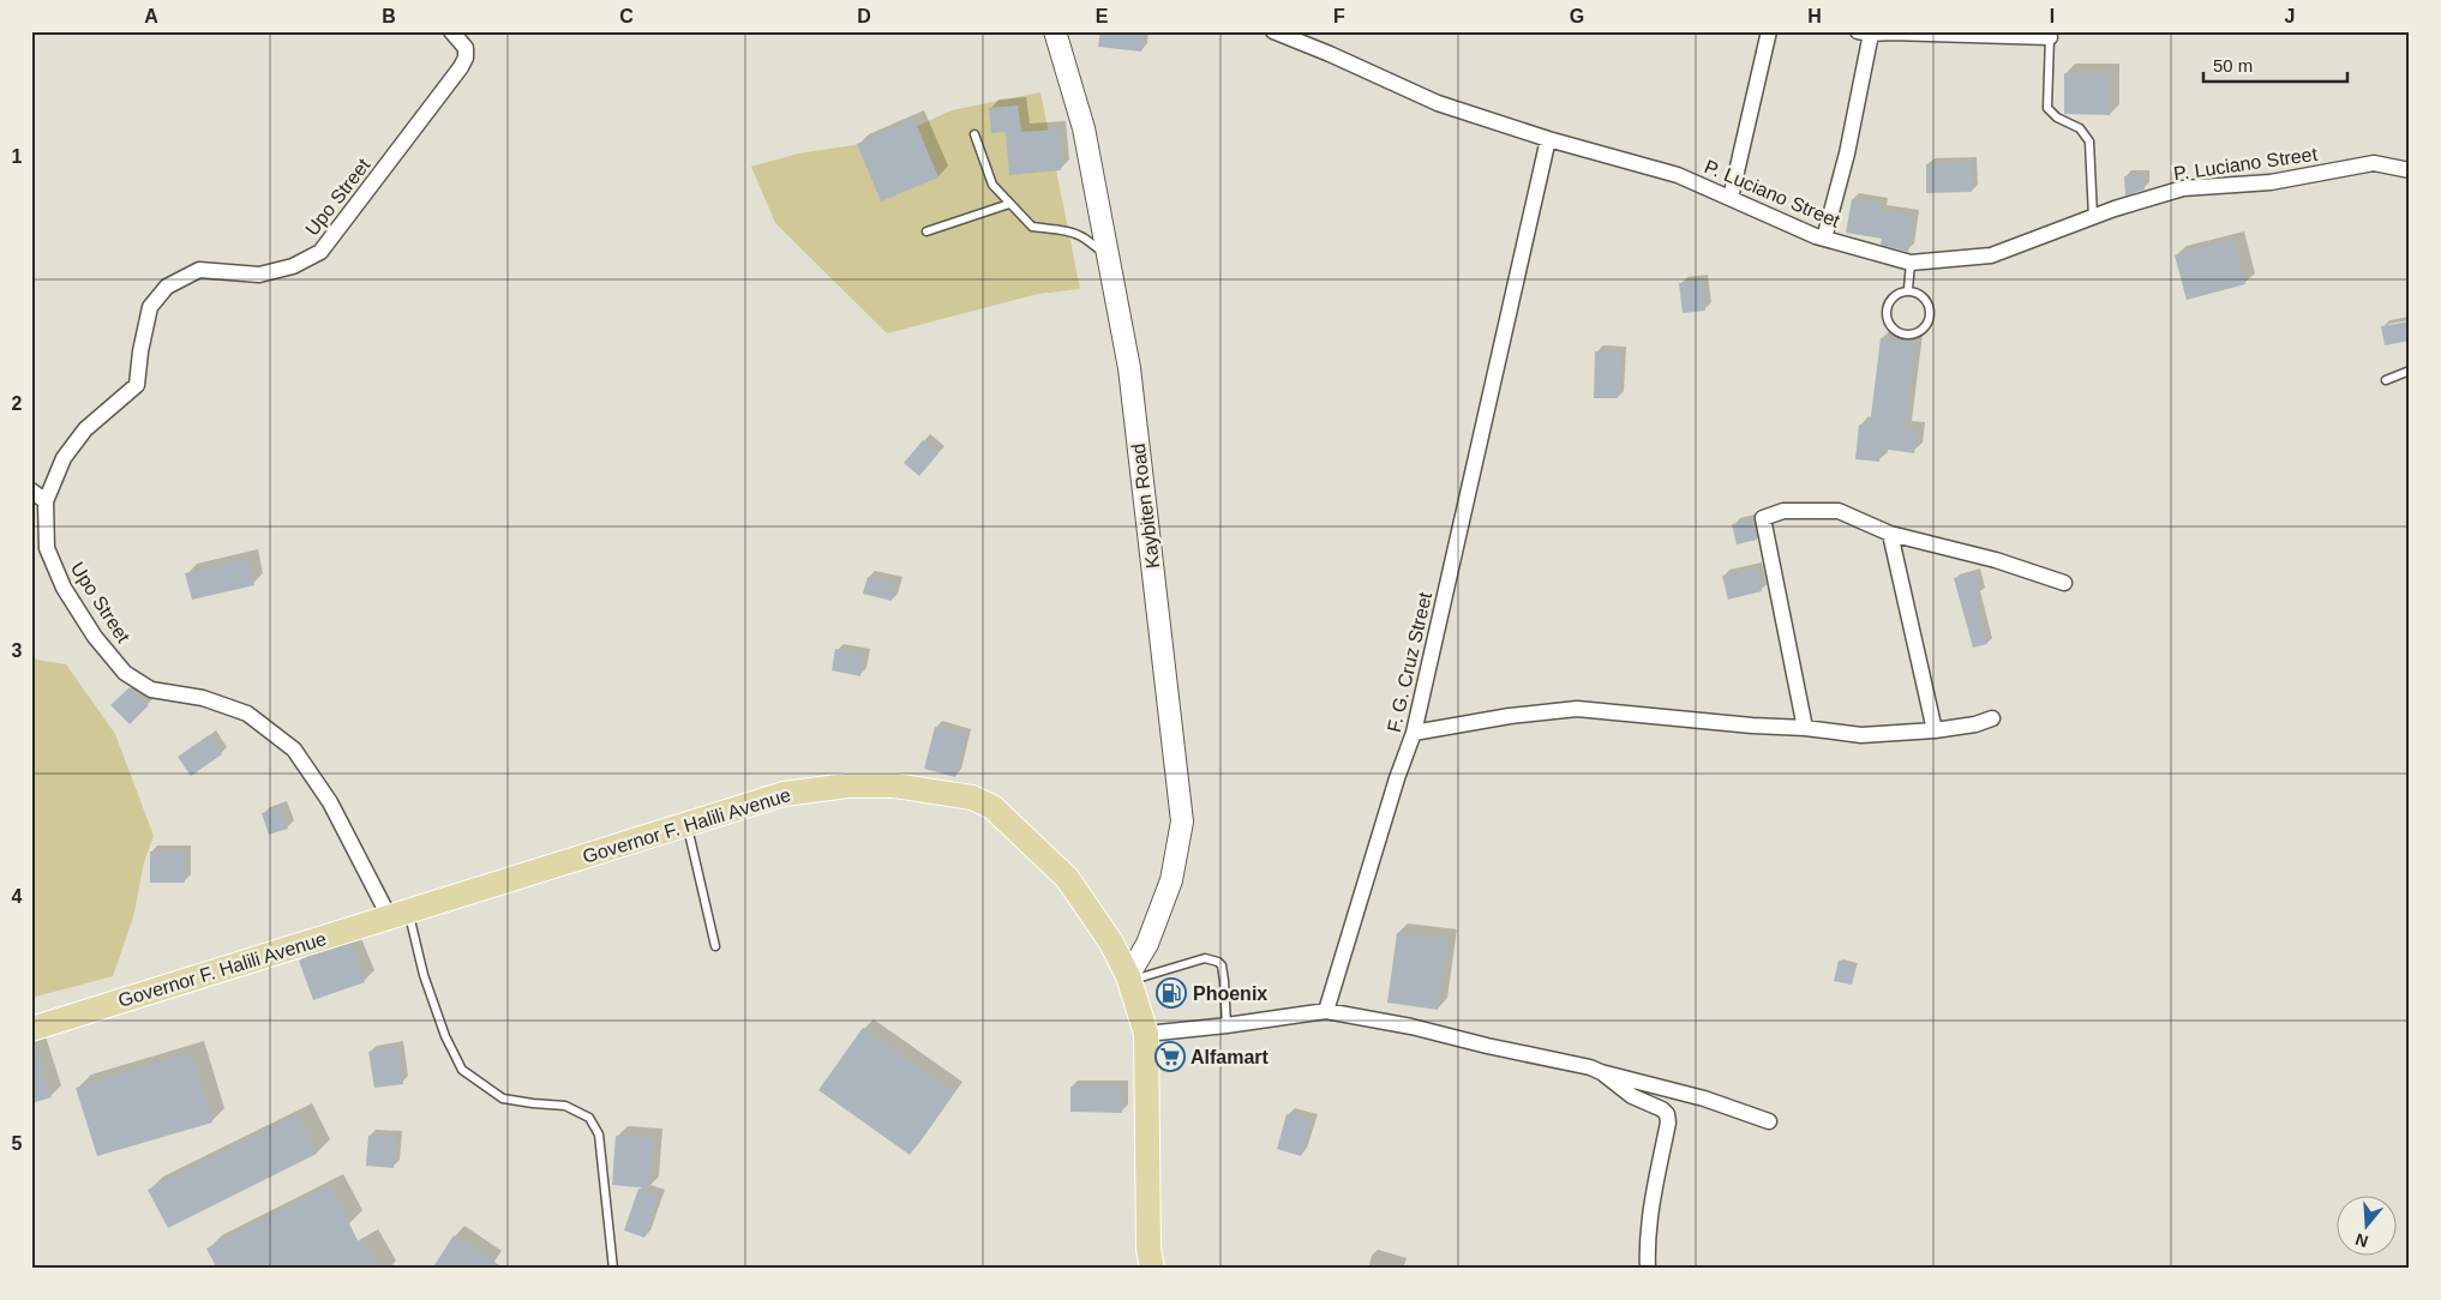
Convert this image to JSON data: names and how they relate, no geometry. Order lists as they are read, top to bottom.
{
  "streets": {
    "main road": ["Governor F. Halili Avenue"],
    "street": [
      "P. Luciano Street",
      "Upo Street",
      "Kaybiten Road",
      "F. G. Cruz Street"
    ]
  },
  "crossings": [
    ["P. Luciano Street", "F. G. Cruz Street"],
    ["Upo Street", "Governor F. Halili Avenue"],
    ["Kaybiten Road", "Governor F. Halili Avenue"]
  ],
  "places": {
    "fuel station": ["Phoenix"],
    "supermarket": ["Alfamart"]
  },
  "scale_bar": "50 m",
  "north": "bottom",
  "grid": {
    "columns": [
      "A",
      "B",
      "C",
      "D",
      "E",
      "F",
      "G",
      "H",
      "I",
      "J"
    ],
    "rows": [
      "1",
      "2",
      "3",
      "4",
      "5"
    ]
  }
}
